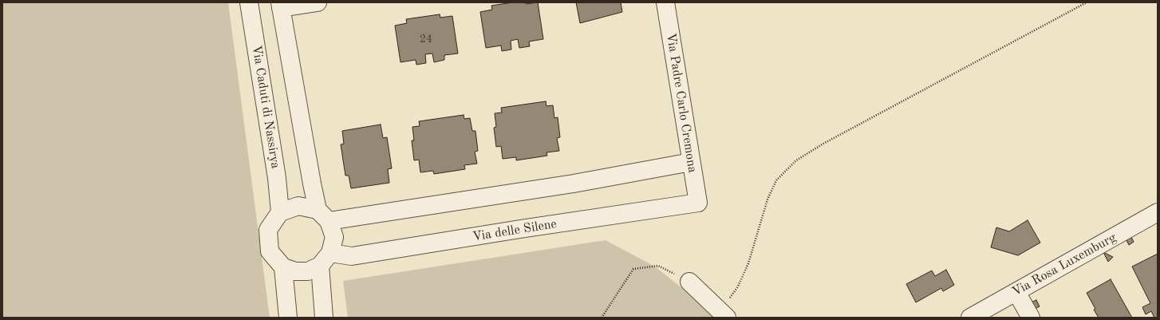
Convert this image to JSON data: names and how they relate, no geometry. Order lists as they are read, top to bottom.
{
  "streets": {
    "street": [
      "Via Padre Carlo Cremona",
      "Via Caduti di Nassirya",
      "Via delle Silene",
      "Via Rosa Luxemburg"
    ]
  },
  "crossings": [
    ["Via Padre Carlo Cremona", "Via delle Silene"],
    ["Via Caduti di Nassirya", "Via delle Silene"]
  ],
  "house_numbers": ["24"]
}
